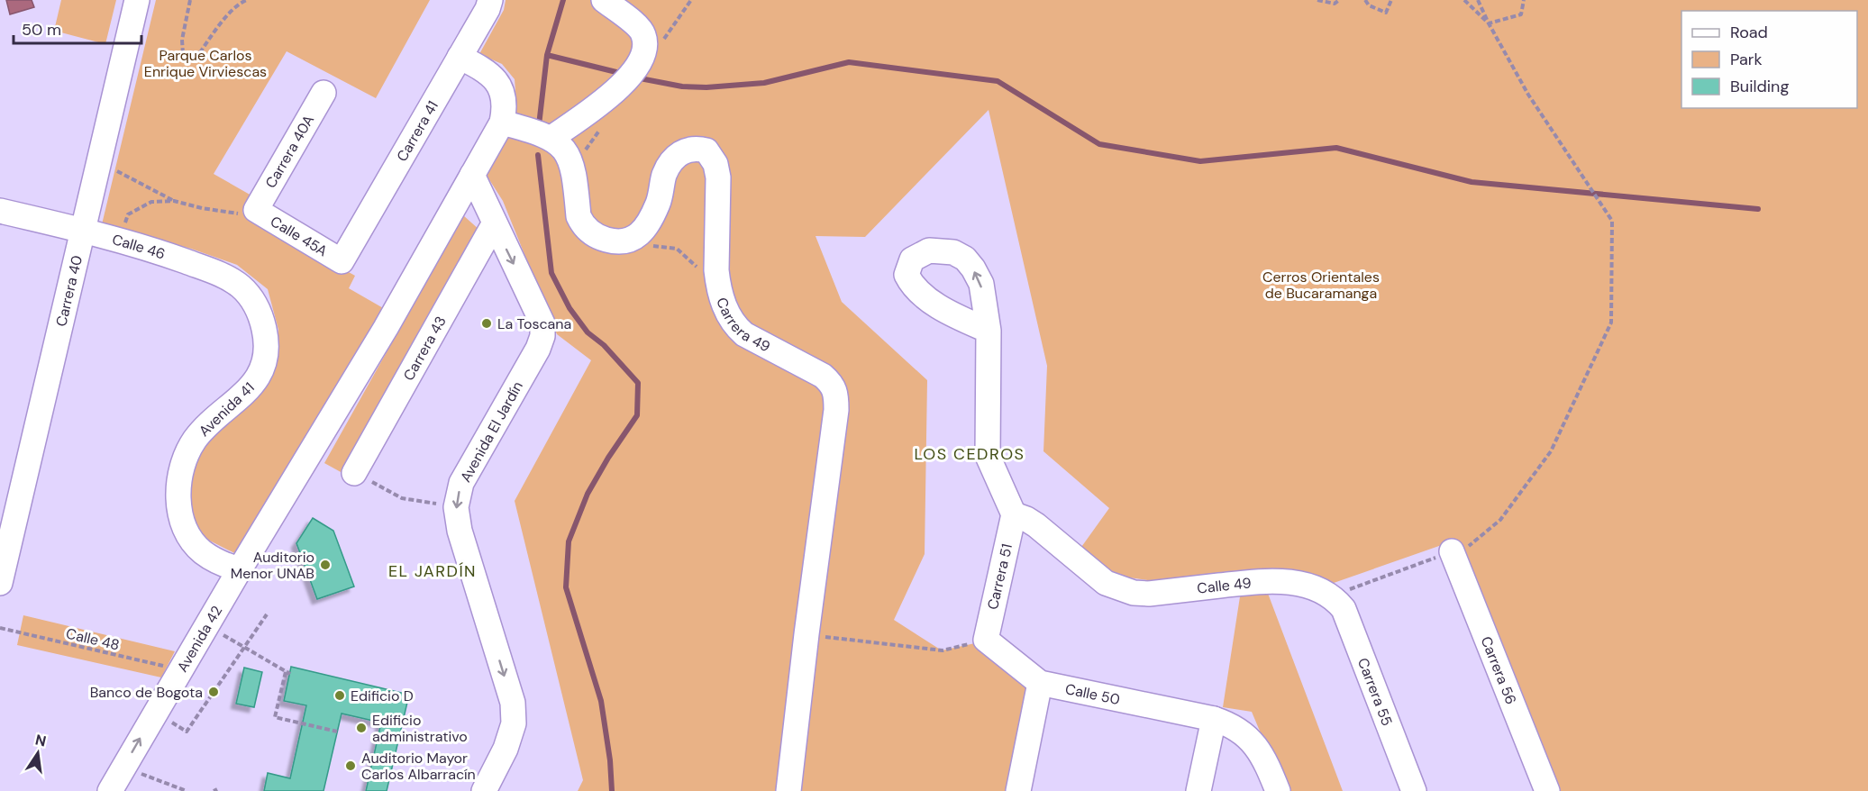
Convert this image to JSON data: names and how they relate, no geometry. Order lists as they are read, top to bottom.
{
  "streets": {
    "street": [
      "Carrera 41",
      "Carrera 40A",
      "Calle 45A",
      "Calle 46",
      "Carrera 40",
      "Carrera 49",
      "Carrera 43",
      "Avenida 41",
      "Avenida El Jardín",
      "Carrera 51",
      "Calle 49",
      "Avenida 42",
      "Carrera 56",
      "Carrera 55",
      "Calle 50"
    ],
    "path": ["Calle 48"]
  },
  "crossings": [
    ["Carrera 41", "Calle 45A"],
    ["Carrera 40A", "Calle 45A"],
    ["Calle 46", "Carrera 40"],
    ["Calle 46", "Avenida 41"],
    ["Carrera 43", "Avenida El Jardín"],
    ["Avenida 41", "Avenida 42"],
    ["Carrera 51", "Calle 49"],
    ["Carrera 51", "Calle 50"],
    ["Calle 49", "Carrera 55"],
    ["Avenida 42", "Calle 48"]
  ],
  "one_way": ["Avenida El Jardín"],
  "districts": ["LOS CEDROS", "EL JARDÍN"],
  "parks": ["Parque Carlos Enrique Virviescas", "Cerros Orientales de Bucaramanga"],
  "places": [
    "La Toscana",
    "Auditorio Menor UNAB",
    "Banco de Bogota",
    "Edificio D",
    "Edificio administrativo",
    "Auditorio Mayor Carlos Albarracín"
  ],
  "legend": ["Road", "Park", "Building"],
  "scale_bar": "50 m",
  "north": "top"
}
